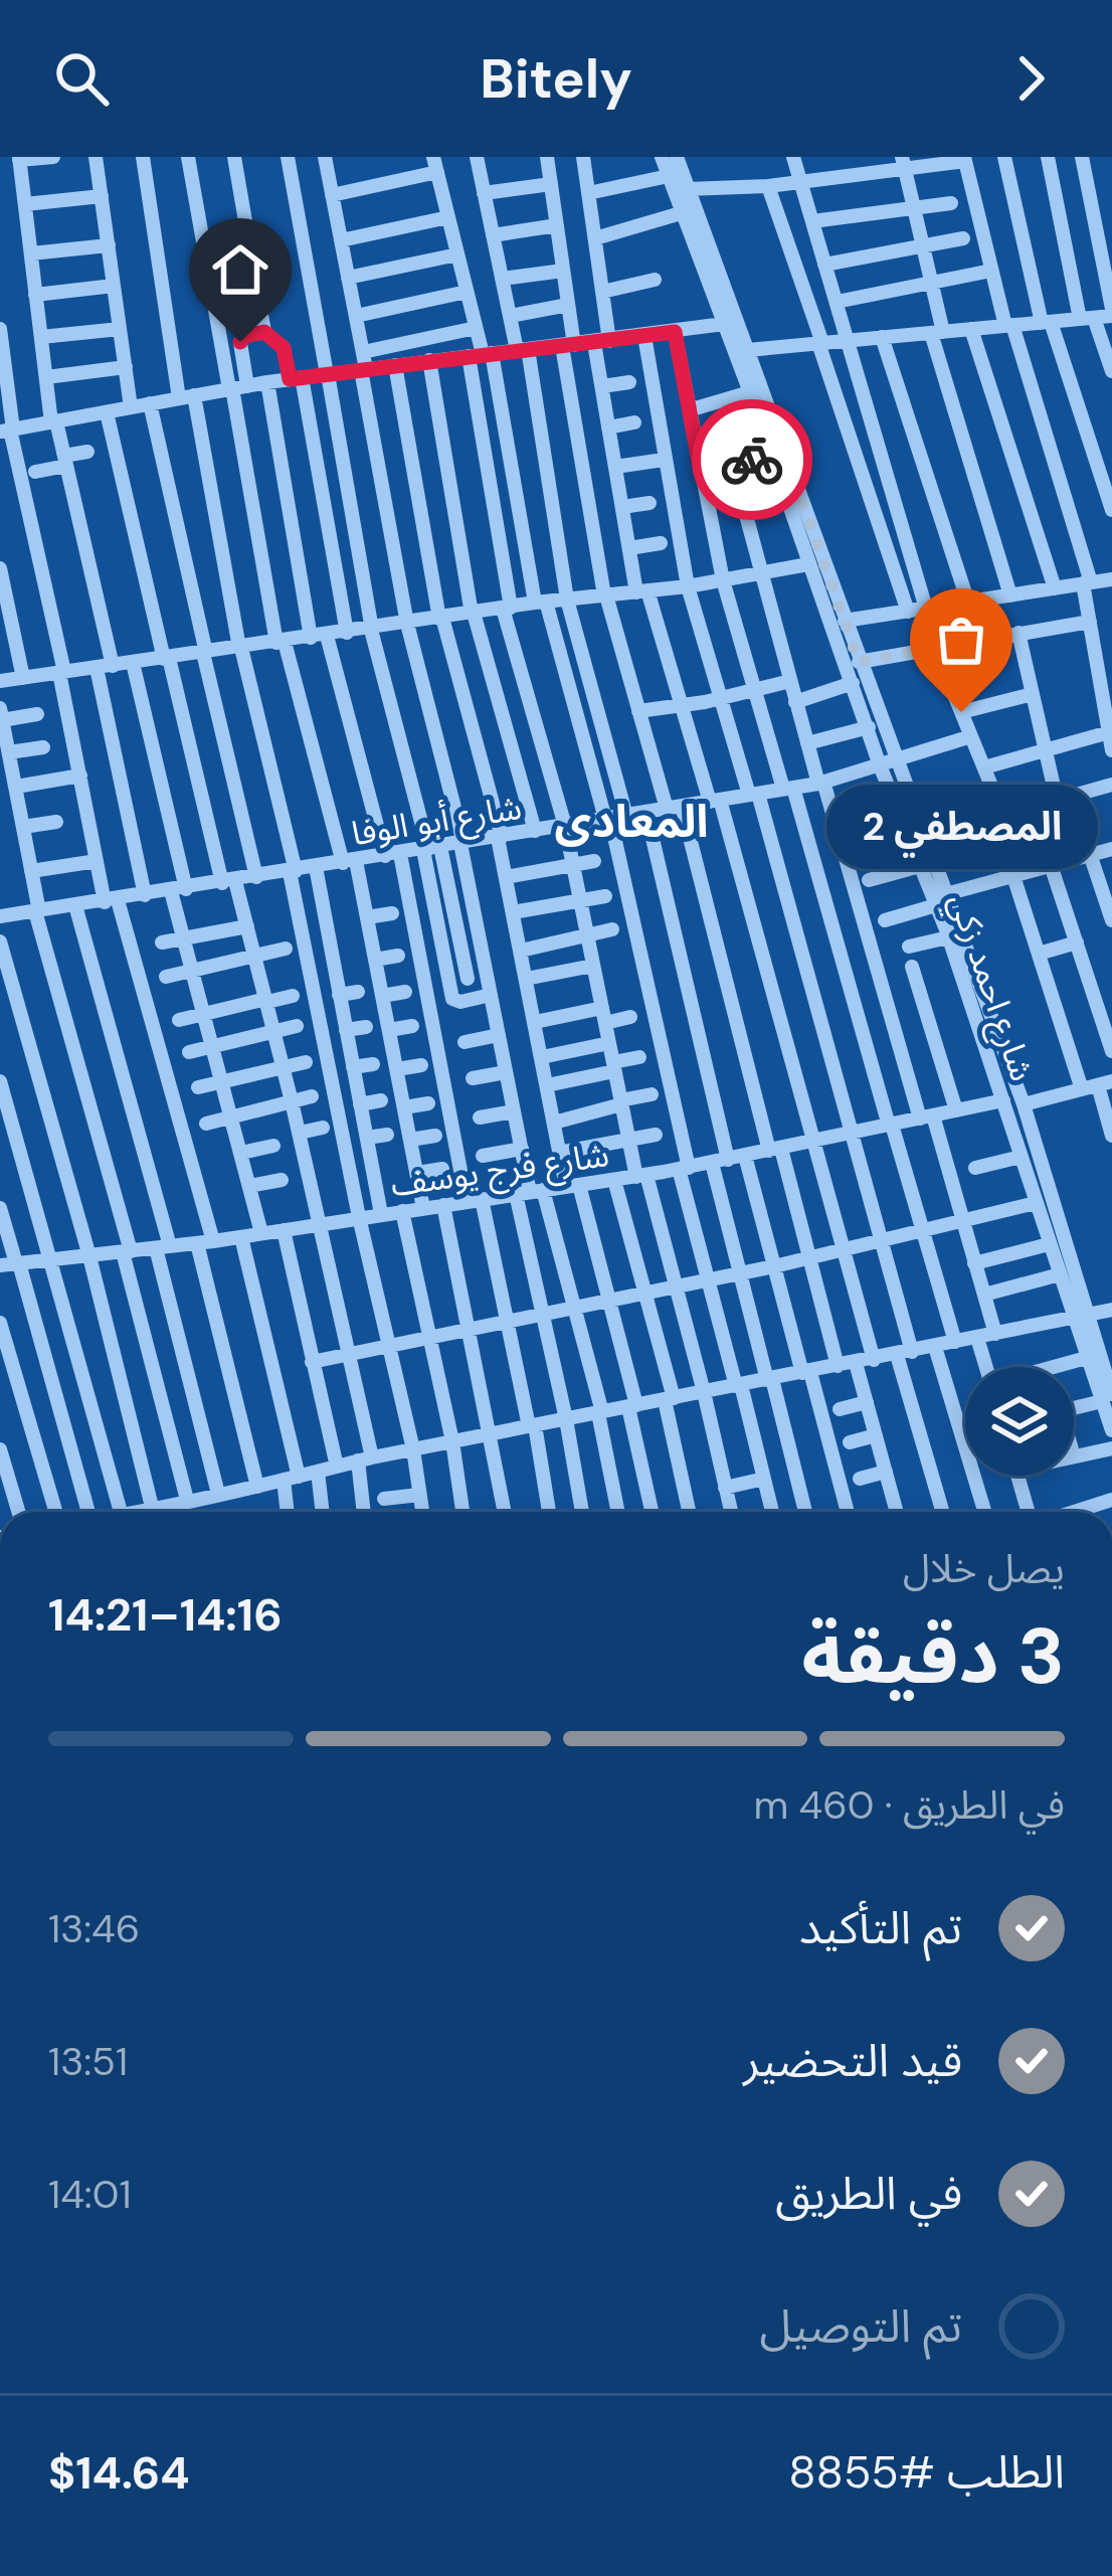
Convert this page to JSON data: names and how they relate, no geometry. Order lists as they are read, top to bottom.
{
  "streets": {
    "street": ["شارع أبو الوفا", "شارع احمد زكي", "شارع فرج يوسف"]
  },
  "crossings": [
    ["شارع أبو الوفا", "شارع احمد زكي"],
    ["شارع احمد زكي", "شارع فرج يوسف"]
  ],
  "districts": ["المعادى"],
  "places": ["المصطفي 2"],
  "page": {
    "header": "Bitely",
    "bubble": "المصطفي 2",
    "heading": ["3 دقيقة", "يصل خلال", "14:16–14:21"],
    "panel": ["الطلب #8855", "$14.64"],
    "bar": "في الطريق · 460 m",
    "list": [
      ["تم التأكيد", "13:46"],
      ["قيد التحضير", "13:51"],
      ["في الطريق", "14:01"],
      "تم التوصيل"
    ]
  }
}
